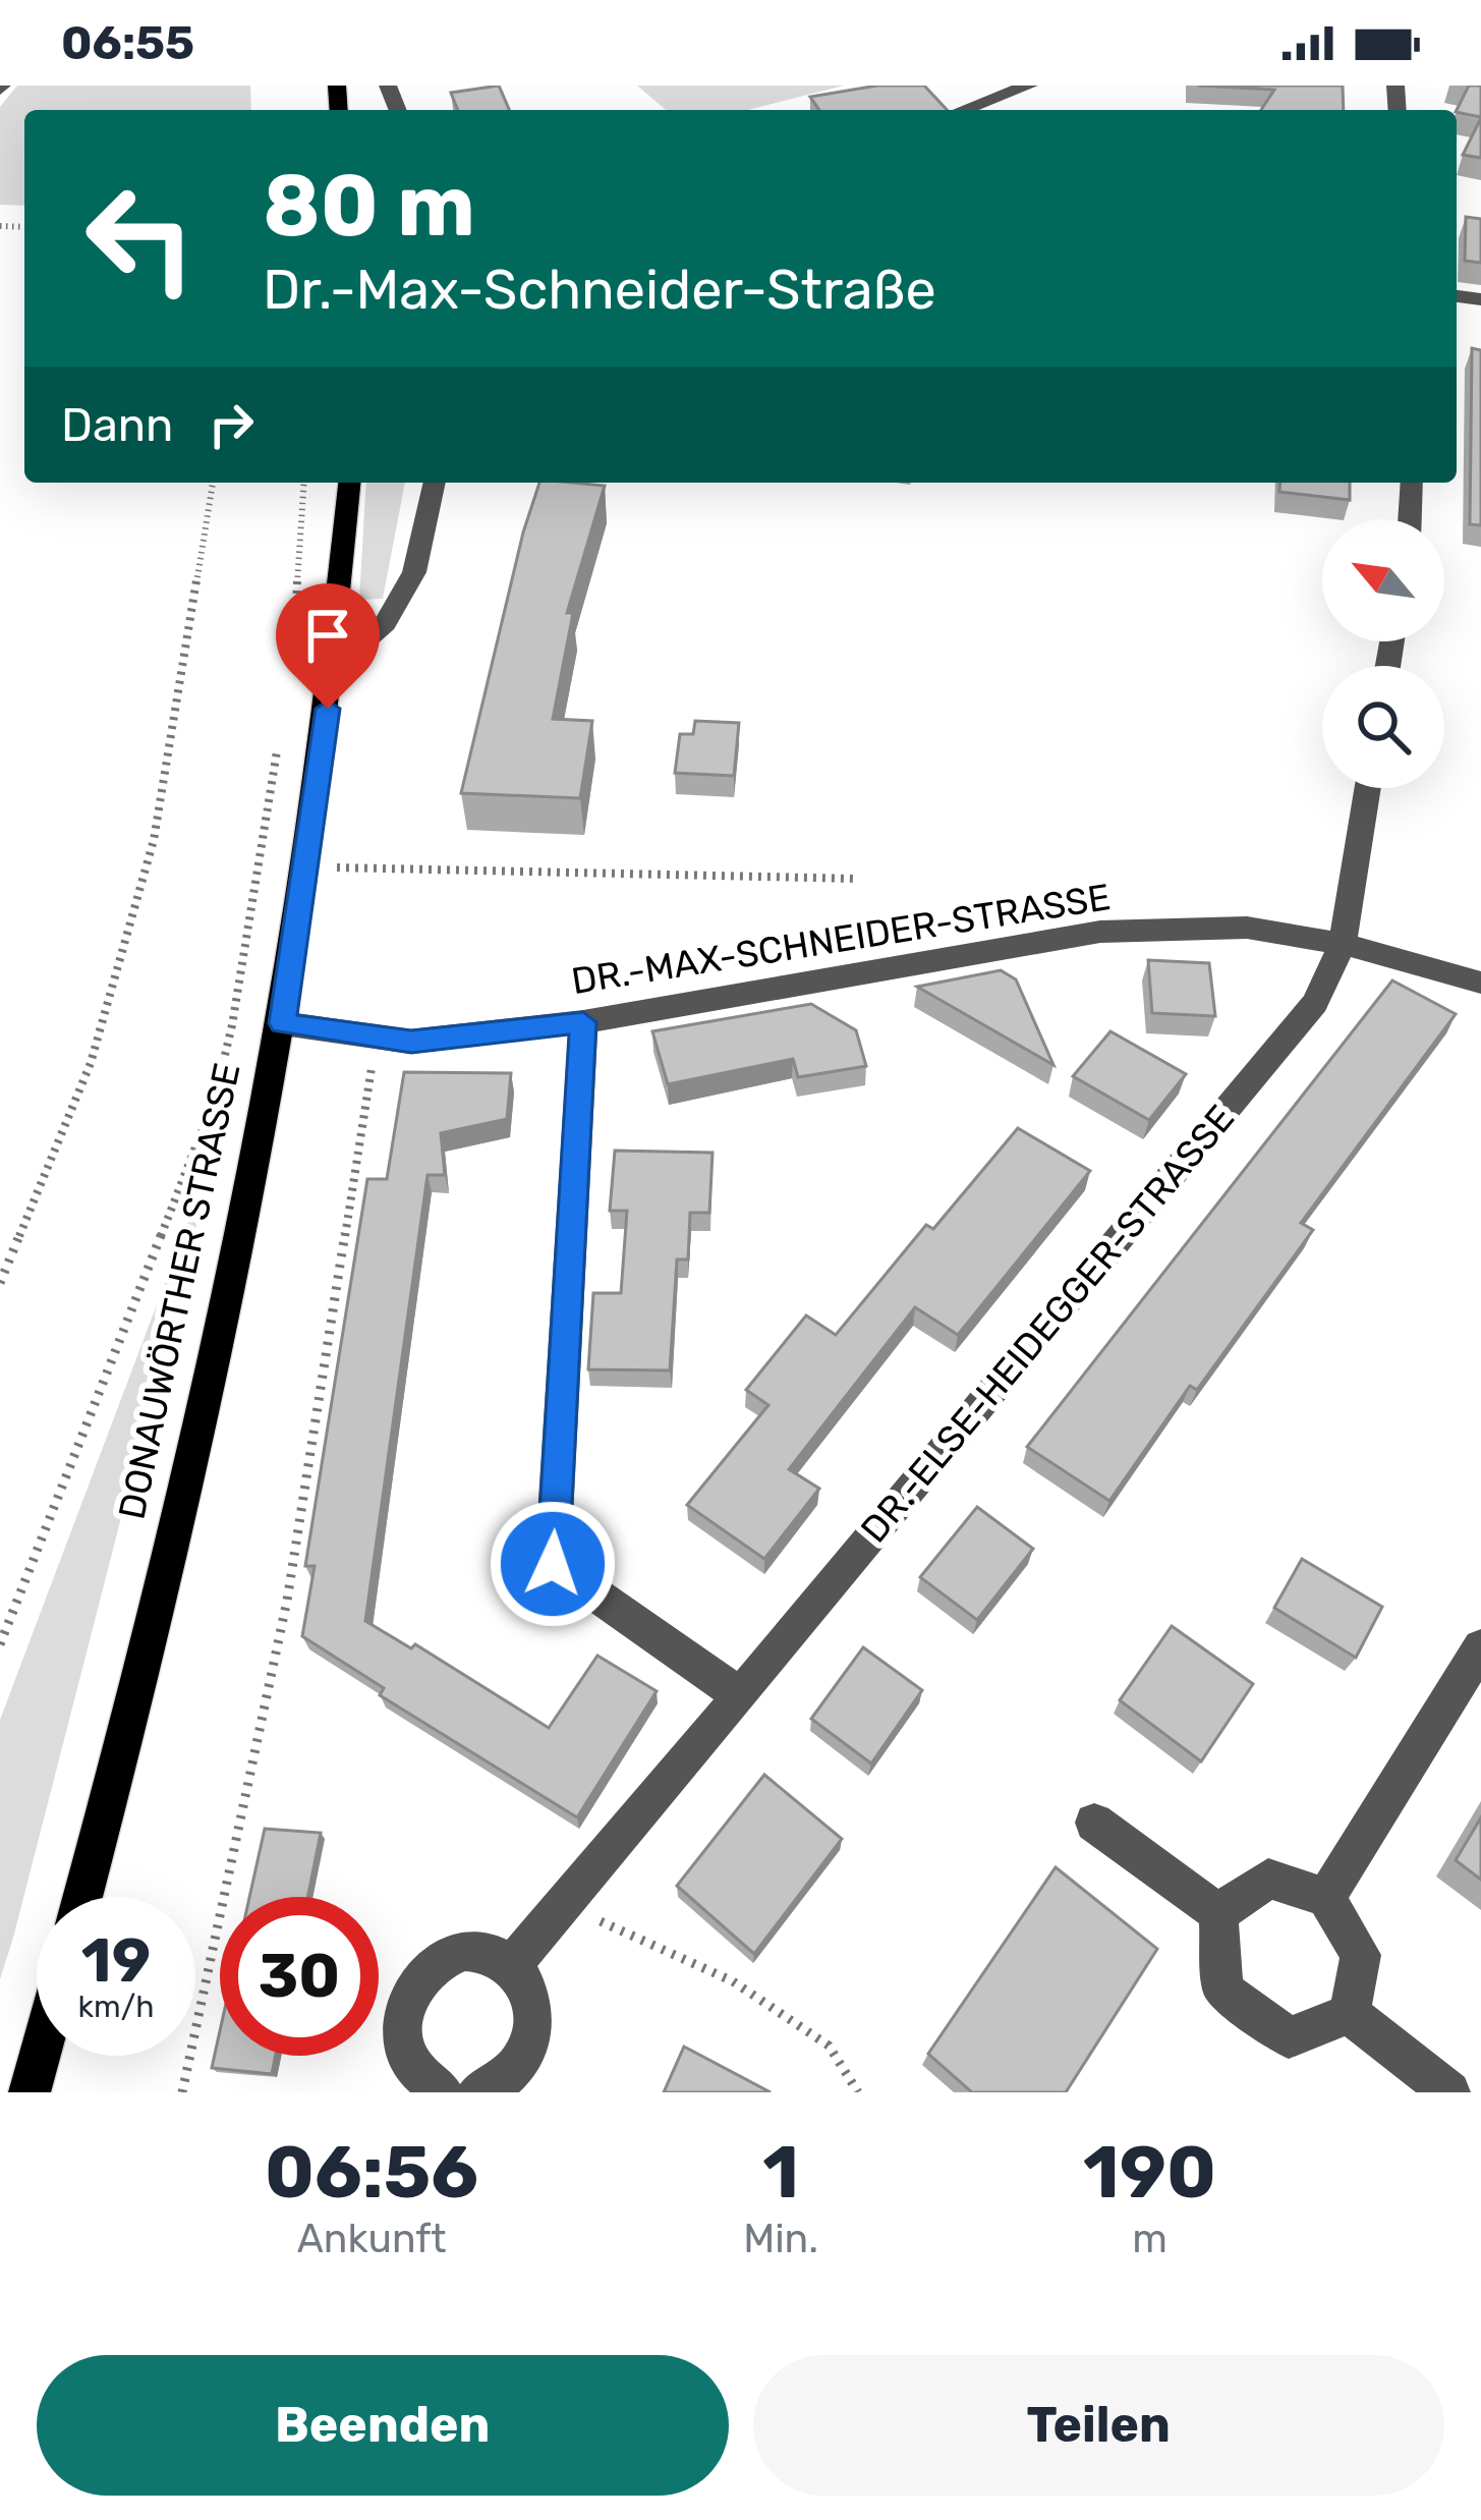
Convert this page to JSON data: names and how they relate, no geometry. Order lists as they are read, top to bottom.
{
  "streets": {
    "main road": ["DONAUWÖRTHER STRASSE"],
    "street": ["DR.-MAX-SCHNEIDER-STRASSE", "DR.-ELSE-HEIDEGGER-STRASSE"]
  },
  "crossings": [
    ["DR.-MAX-SCHNEIDER-STRASSE", "DONAUWÖRTHER STRASSE"],
    ["DR.-MAX-SCHNEIDER-STRASSE", "DR.-ELSE-HEIDEGGER-STRASSE"]
  ],
  "north": "top left",
  "page": {
    "status": "06:55",
    "turn": ["80 m", "Dr.-Max-Schneider-Straße"],
    "then": "Dann",
    "speed": "19 km/h",
    "limit": "30",
    "eta": [
      "06:56",
      "Ankunft",
      "1",
      "Min.",
      "190",
      "m"
    ],
    "buttons": ["Beenden", "Teilen"]
  }
}
